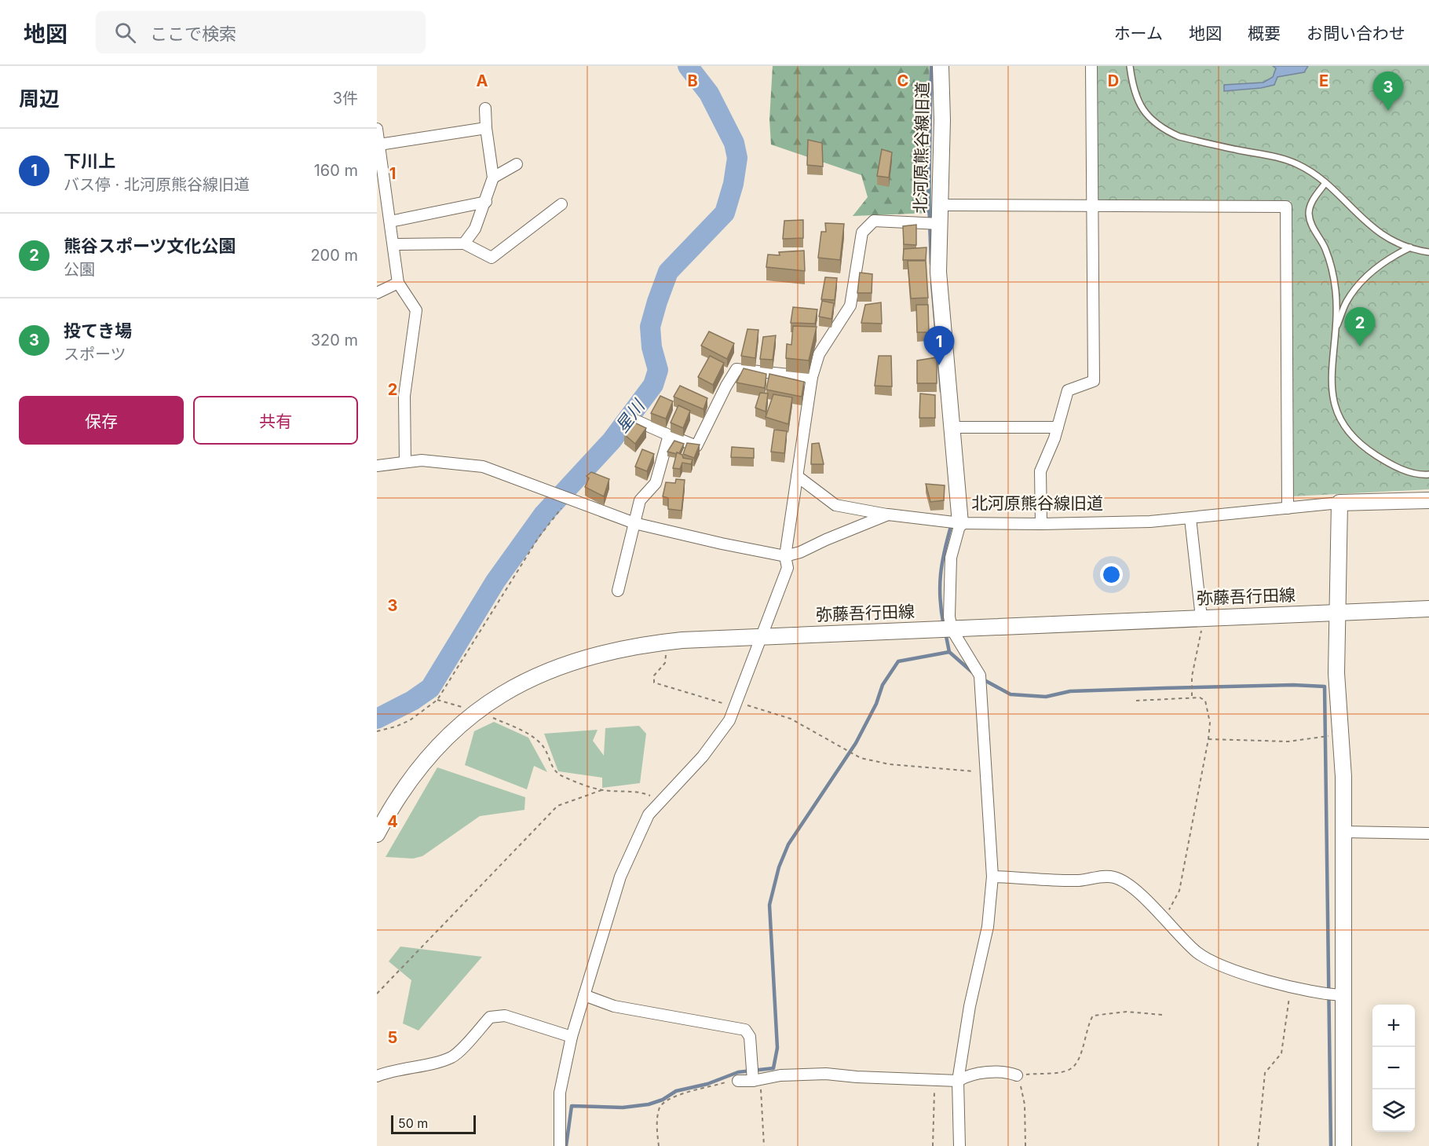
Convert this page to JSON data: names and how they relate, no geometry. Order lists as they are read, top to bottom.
{
  "streets": {
    "street": ["北河原熊谷線旧道", "弥藤吾行田線"]
  },
  "water": ["星川"],
  "scale_bar": "50 m",
  "page": {
    "header": "地図",
    "search": "ここで検索",
    "nav": [
      "ホーム",
      "地図",
      "概要",
      "お問い合わせ"
    ],
    "heading": ["周辺", "3件"],
    "pins": ["3", "2", "1"],
    "list": [
      {
        "mark": "1",
        "name": "下川上",
        "note": "バス停 · 北河原熊谷線旧道",
        "value": "160 m"
      },
      {
        "mark": "2",
        "name": "熊谷スポーツ文化公園",
        "note": "公園",
        "value": "200 m"
      },
      {
        "mark": "3",
        "name": "投てき場",
        "note": "スポーツ",
        "value": "320 m"
      }
    ],
    "buttons": ["保存", "共有"],
    "map_buttons": ["+", "−"],
    "scale": "50 m"
  },
  "grid": {
    "columns": [
      "A",
      "B",
      "C",
      "D",
      "E"
    ],
    "rows": [
      "1",
      "2",
      "3",
      "4",
      "5"
    ]
  }
}
